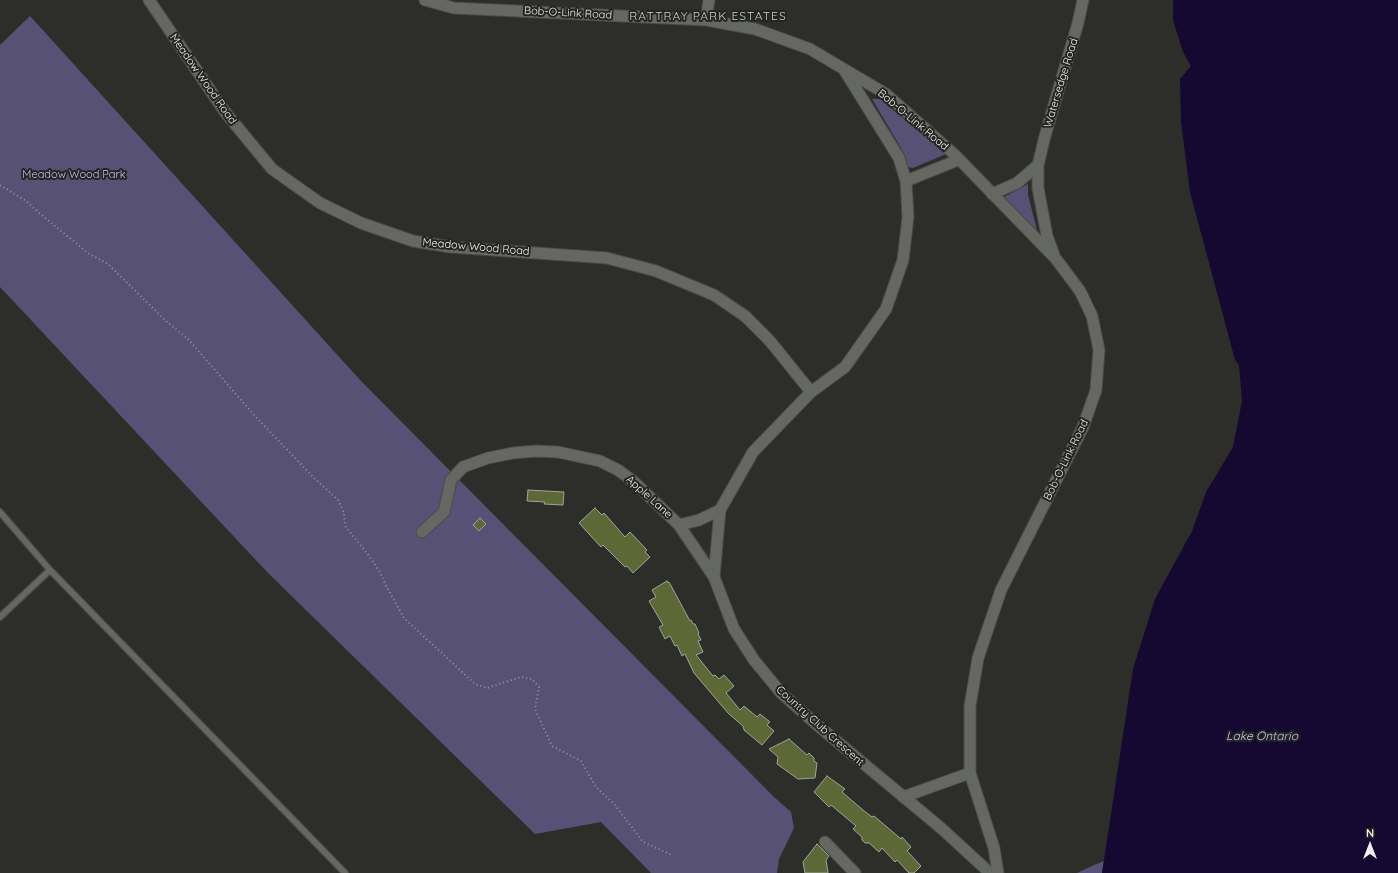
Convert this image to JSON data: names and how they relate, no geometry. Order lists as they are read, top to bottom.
{
  "streets": {
    "street": [
      "Bob-O-Link Road",
      "Meadow Wood Road",
      "Watersedge Road",
      "Apple Lane",
      "Country Club Crescent"
    ]
  },
  "crossings": [
    ["Bob-O-Link Road", "Watersedge Road"],
    ["Bob-O-Link Road", "Country Club Crescent"],
    ["Meadow Wood Road", "Country Club Crescent"],
    ["Apple Lane", "Country Club Crescent"]
  ],
  "districts": ["RATTRAY PARK ESTATES"],
  "water": ["Lake Ontario"],
  "parks": ["Meadow Wood Park"],
  "north": "top"
}
